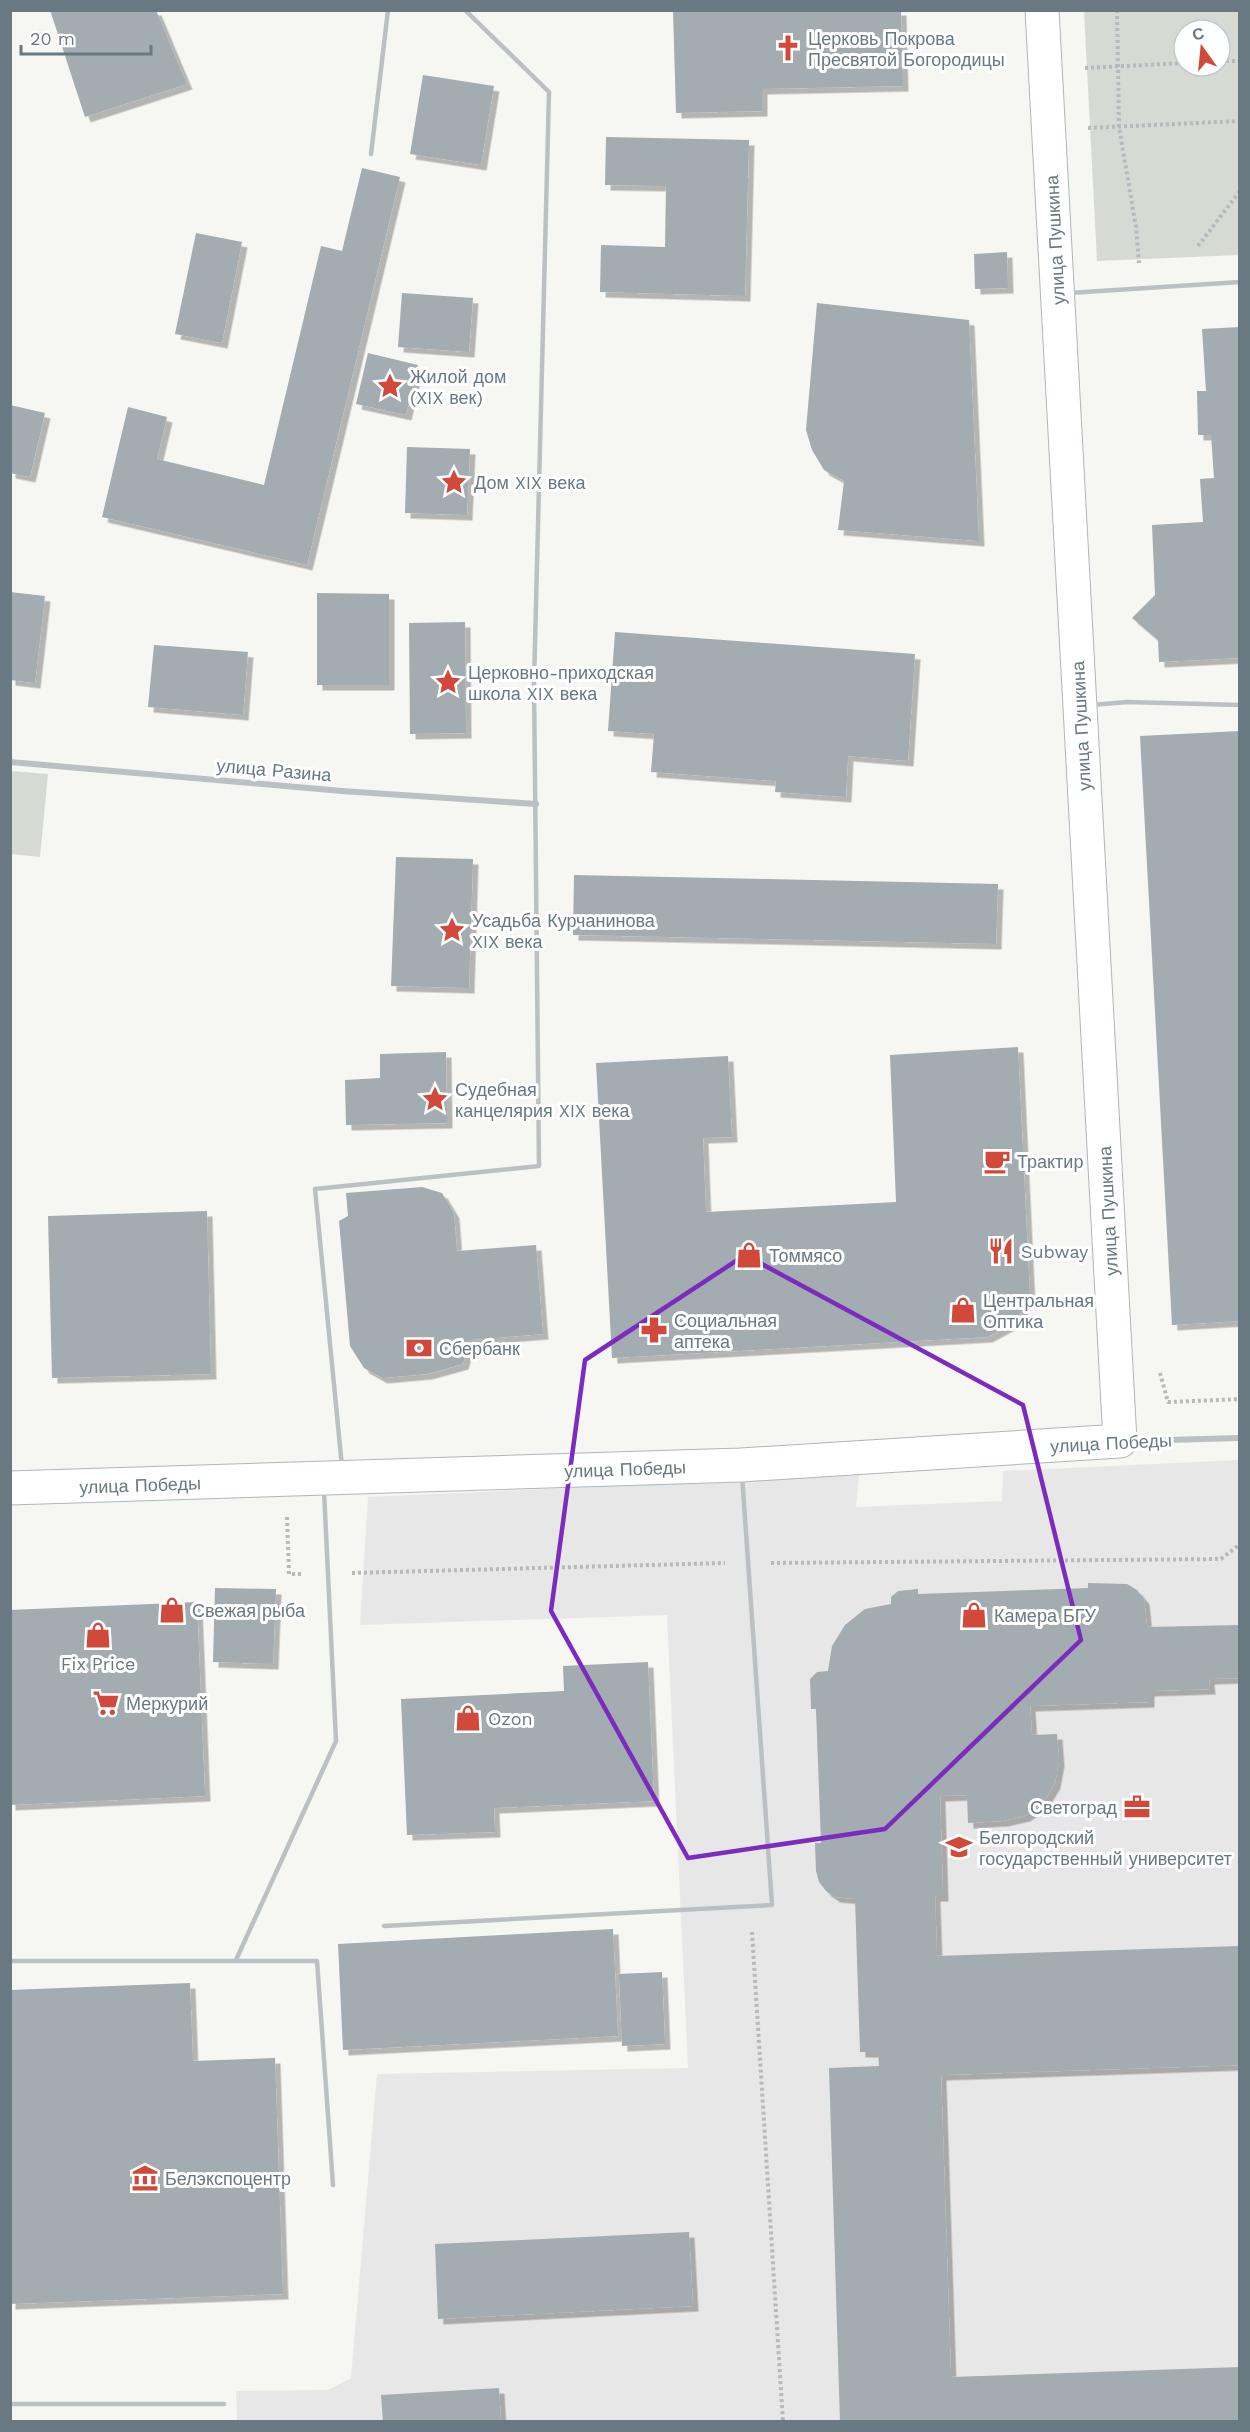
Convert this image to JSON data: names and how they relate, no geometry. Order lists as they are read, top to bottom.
{
  "streets": {
    "street": ["улица Пушкина", "улица Разина", "улица Победы"]
  },
  "crossings": [
    ["улица Пушкина", "улица Победы"]
  ],
  "places": {
    "church": ["Церковь Покрова Пресвятой Богородицы"],
    "place": [
      "Жилой дом (XIX век)",
      "Дом XIX века",
      "Церковно-приходская школа XIX века",
      "Усадьба Курчанинова XIX века",
      "Судебная канцелярия XIX века"
    ],
    "cafe": ["Трактир"],
    "restaurant": ["Subway"],
    "shop": [
      "Томмясо",
      "Центральная Оптика",
      "Свежая рыба",
      "Камера БГУ",
      "Fix Price",
      "Ozon"
    ],
    "pharmacy": ["Социальная аптека"],
    "bank": ["Сбербанк"],
    "supermarket": ["Меркурий"],
    "office": ["Светоград"],
    "school or university": ["Белгородский государственный университет"],
    "museum": ["Белэкспоцентр"]
  },
  "scale_bar": "20 m",
  "north": "top"
}
